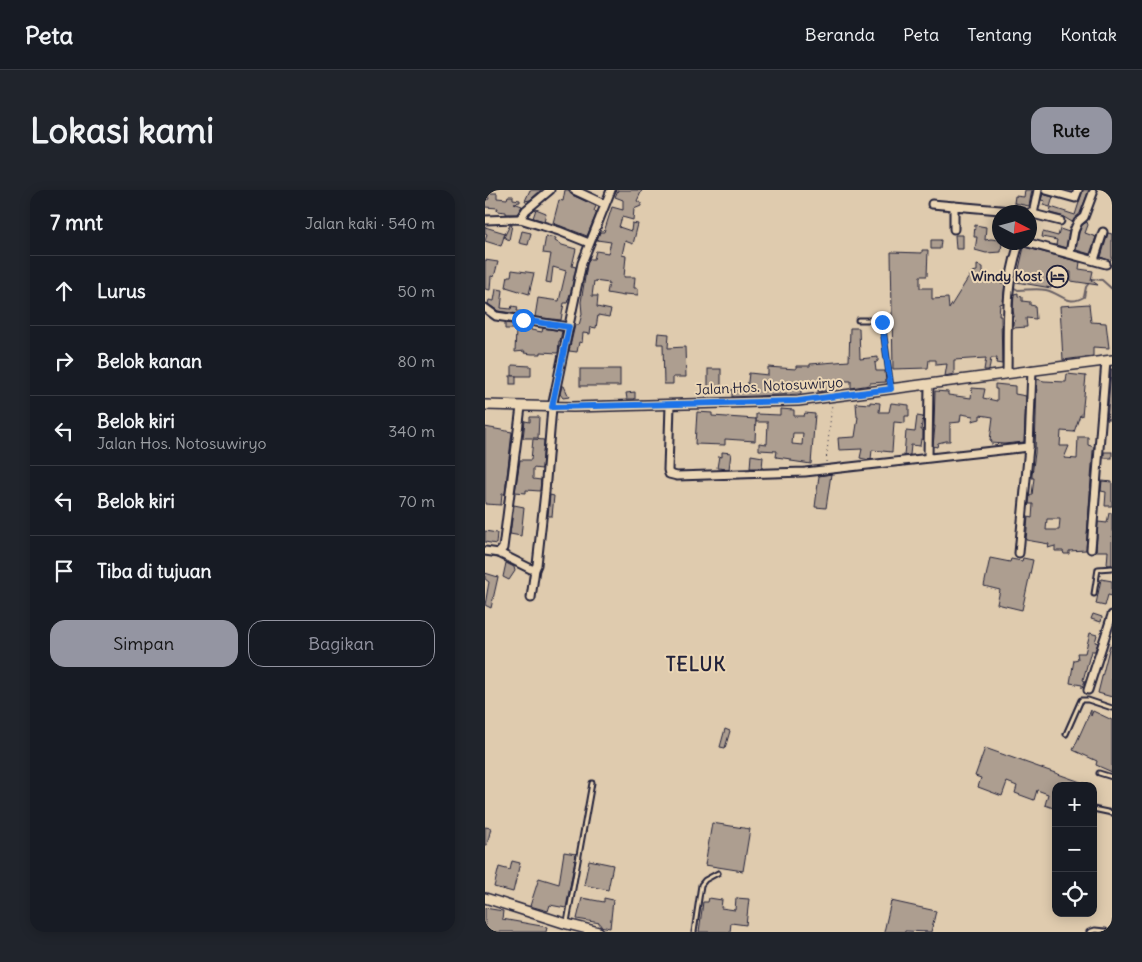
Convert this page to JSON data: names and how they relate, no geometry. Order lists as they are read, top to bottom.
{
  "streets": {
    "street": ["Jalan Hos. Notosuwiryo"]
  },
  "districts": ["TELUK"],
  "places": {
    "hotel": ["Windy Kost"]
  },
  "north": "right",
  "page": {
    "header": "Peta",
    "nav": [
      "Beranda",
      "Peta",
      "Tentang",
      "Kontak"
    ],
    "buttons": [
      "Rute",
      ["Simpan", "Bagikan"]
    ],
    "title": "Lokasi kami",
    "heading": ["7 mnt", "Jalan kaki · 540 m"],
    "list": [
      ["Lurus", "50 m"],
      ["Belok kanan", "80 m"],
      ["Belok kiri", "Jalan Hos. Notosuwiryo", "340 m"],
      ["Belok kiri", "70 m"],
      "Tiba di tujuan"
    ],
    "map_buttons": ["+", "−"]
  }
}
